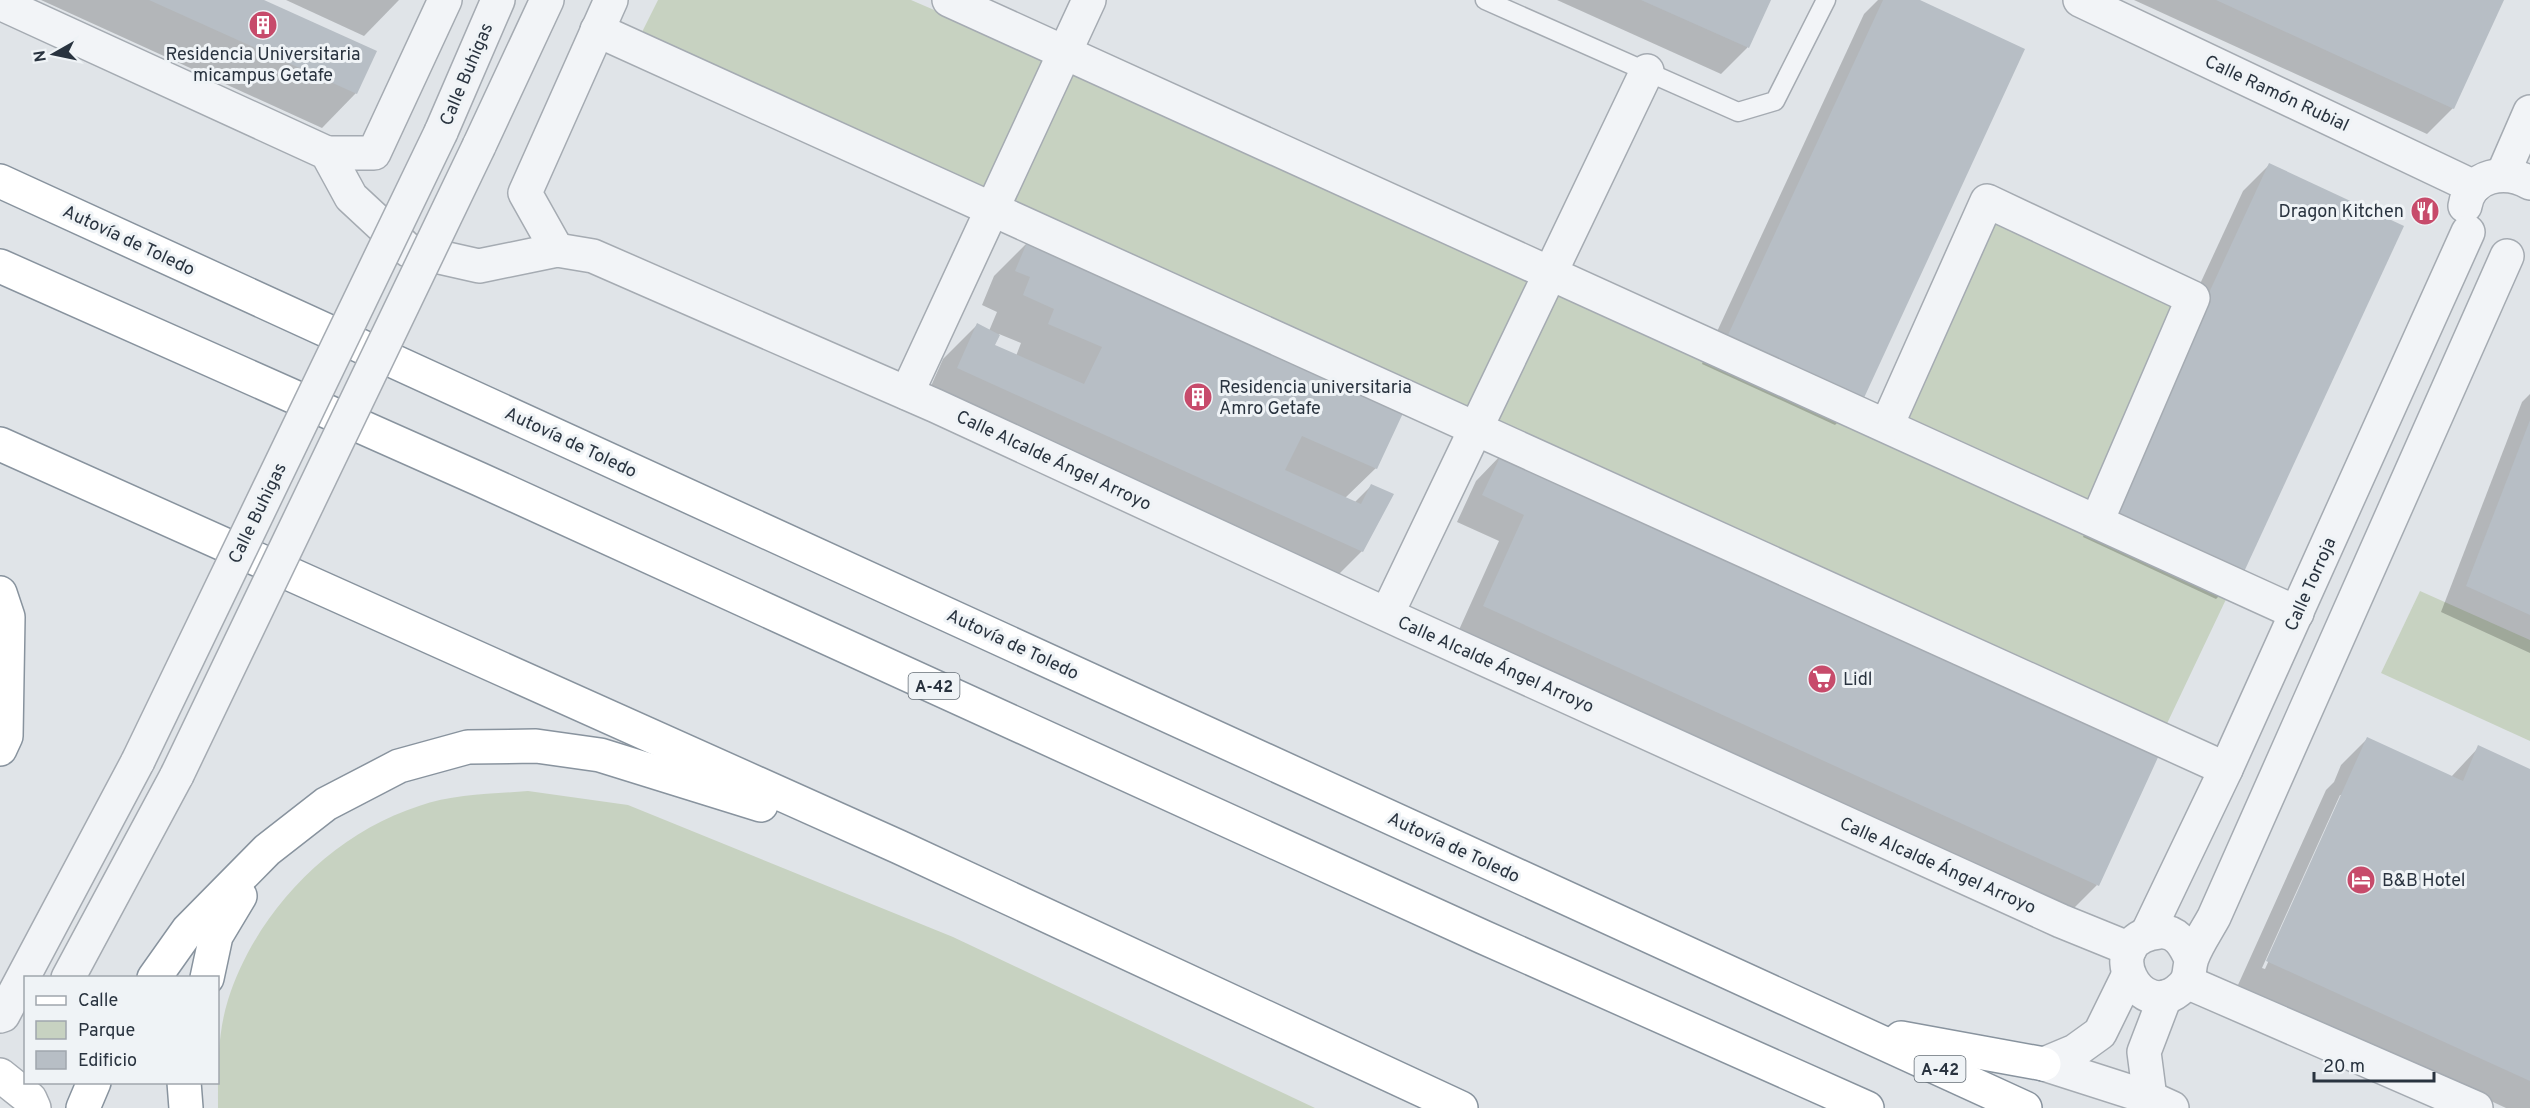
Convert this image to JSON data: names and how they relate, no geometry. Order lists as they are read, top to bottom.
{
  "streets": {
    "main road": ["Autovía de Toledo", "A-42"],
    "street": [
      "Calle Buhigas",
      "Calle Ramón Rubial",
      "Calle Alcalde Ángel Arroyo",
      "Calle Torroja"
    ]
  },
  "crossings": [
    ["Calle Alcalde Ángel Arroyo", "Calle Torroja"]
  ],
  "places": {
    "building": ["Residencia Universitaria micampus Getafe", "Residencia universitaria Amro Getafe"],
    "restaurant": ["Dragon Kitchen"],
    "supermarket": ["Lidl"],
    "hotel": ["B&B Hotel"]
  },
  "legend": ["Calle", "Parque", "Edificio"],
  "scale_bar": "20 m",
  "north": "left"
}
